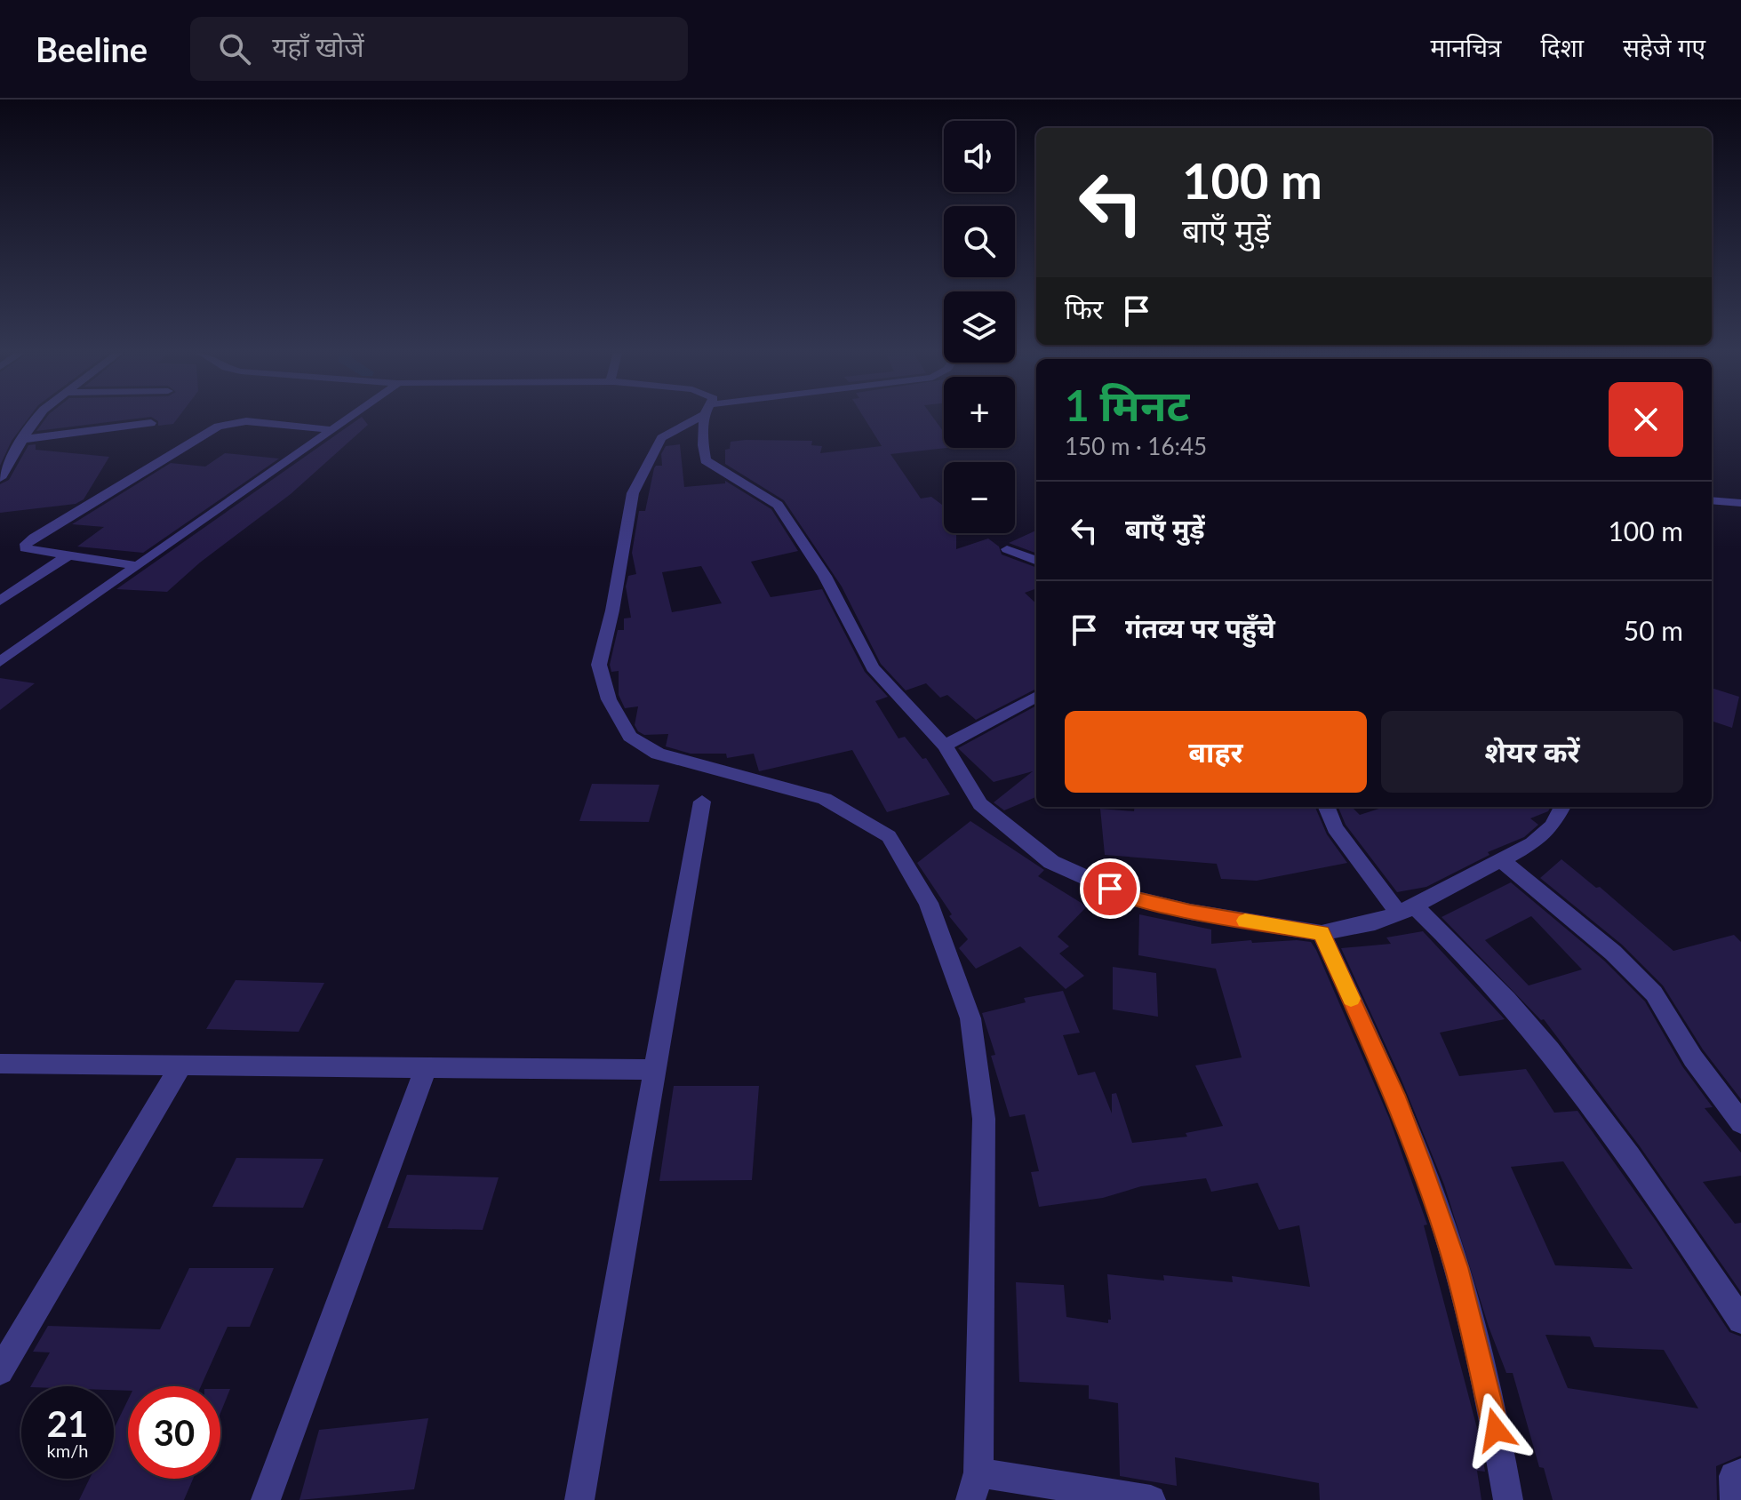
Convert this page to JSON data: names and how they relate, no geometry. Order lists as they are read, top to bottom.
{
  "page": {
    "header": "Beeline",
    "search": "यहाँ खोजें",
    "nav": ["मानचित्र", "दिशा", "सहेजे गए"],
    "map_buttons": ["+", "−"],
    "turn": ["100 m", "बाएँ मुड़ें"],
    "then": "फिर",
    "heading": ["1 मिनट", "150 m · 16:45"],
    "list": [
      {
        "name": "बाएँ मुड़ें",
        "value": "100 m"
      },
      {
        "name": "गंतव्य पर पहुँचे",
        "value": "50 m"
      }
    ],
    "buttons": ["बाहर", "शेयर करें"],
    "speed": "21 km/h",
    "limit": "30"
  }
}
